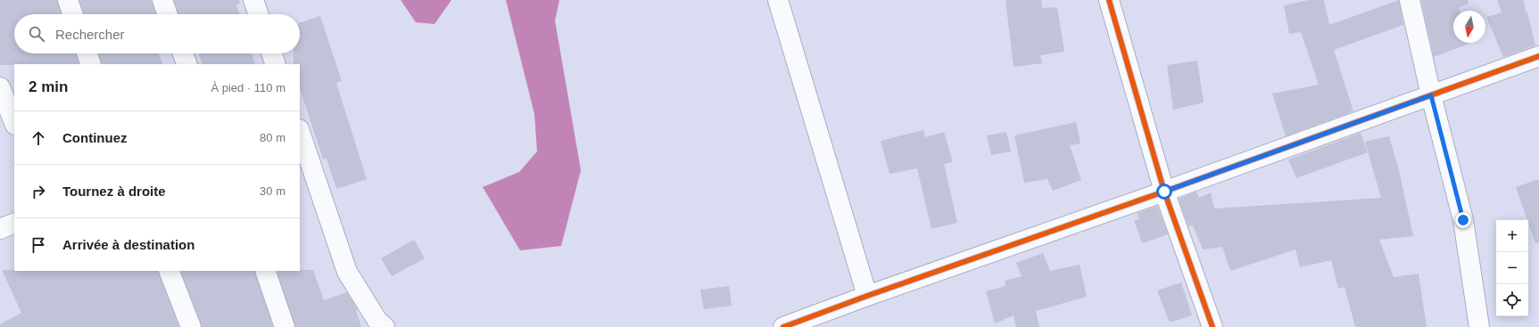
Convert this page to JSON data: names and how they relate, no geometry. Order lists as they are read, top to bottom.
{
  "north": "bottom",
  "page": {
    "search": "Rechercher",
    "heading": ["2 min", "À pied · 110 m"],
    "list": [
      ["Continuez", "80 m"],
      ["Tournez à droite", "30 m"],
      "Arrivée à destination"
    ],
    "map_buttons": ["+", "−"]
  }
}
